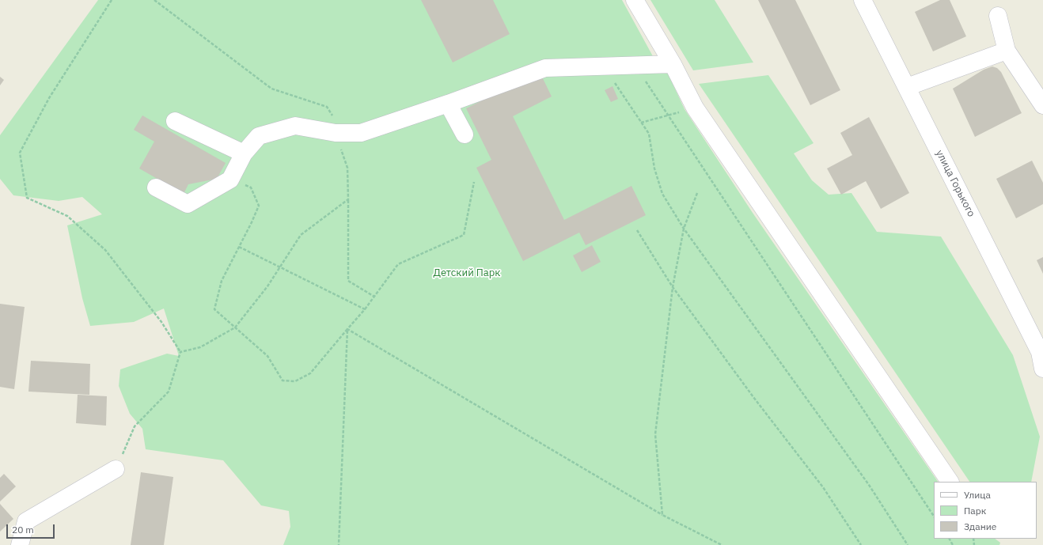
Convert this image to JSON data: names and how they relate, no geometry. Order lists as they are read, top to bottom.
{
  "streets": {
    "street": ["улица Горького"]
  },
  "parks": ["Детский Парк"],
  "legend": ["Улица", "Парк", "Здание"],
  "scale_bar": "20 m"
}
